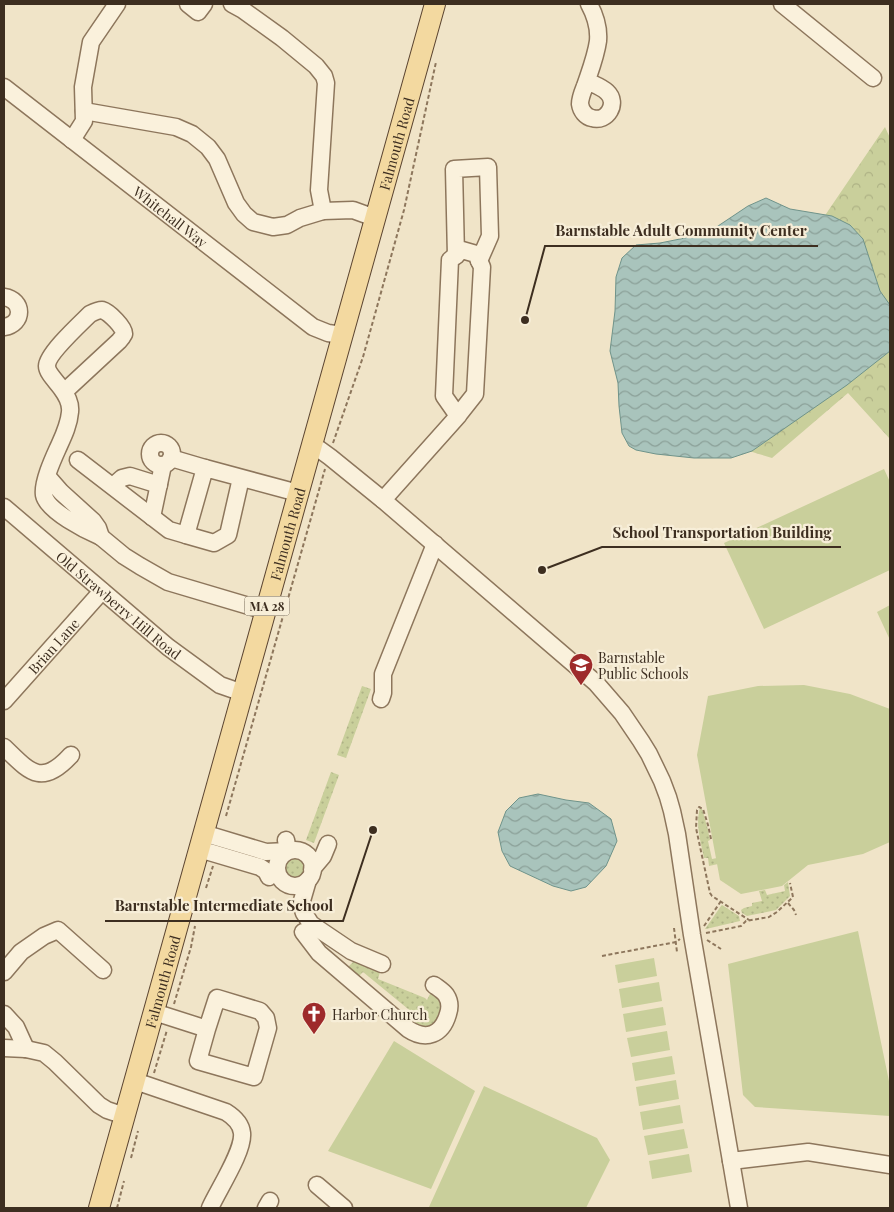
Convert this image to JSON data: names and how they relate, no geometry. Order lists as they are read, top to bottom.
{
  "streets": {
    "main road": ["Falmouth Road", "MA 28"],
    "street": ["Whitehall Way", "Old Strawberry Hill Road", "Brian Lane"]
  },
  "crossings": [
    ["Falmouth Road", "Whitehall Way"],
    ["Falmouth Road", "Old Strawberry Hill Road"],
    ["Old Strawberry Hill Road", "Brian Lane"]
  ],
  "places": {
    "other": ["Barnstable Adult Community Center", "School Transportation Building", "Barnstable Intermediate School"],
    "school or university": ["Barnstable Public Schools"],
    "church": ["Harbor Church"]
  }
}
